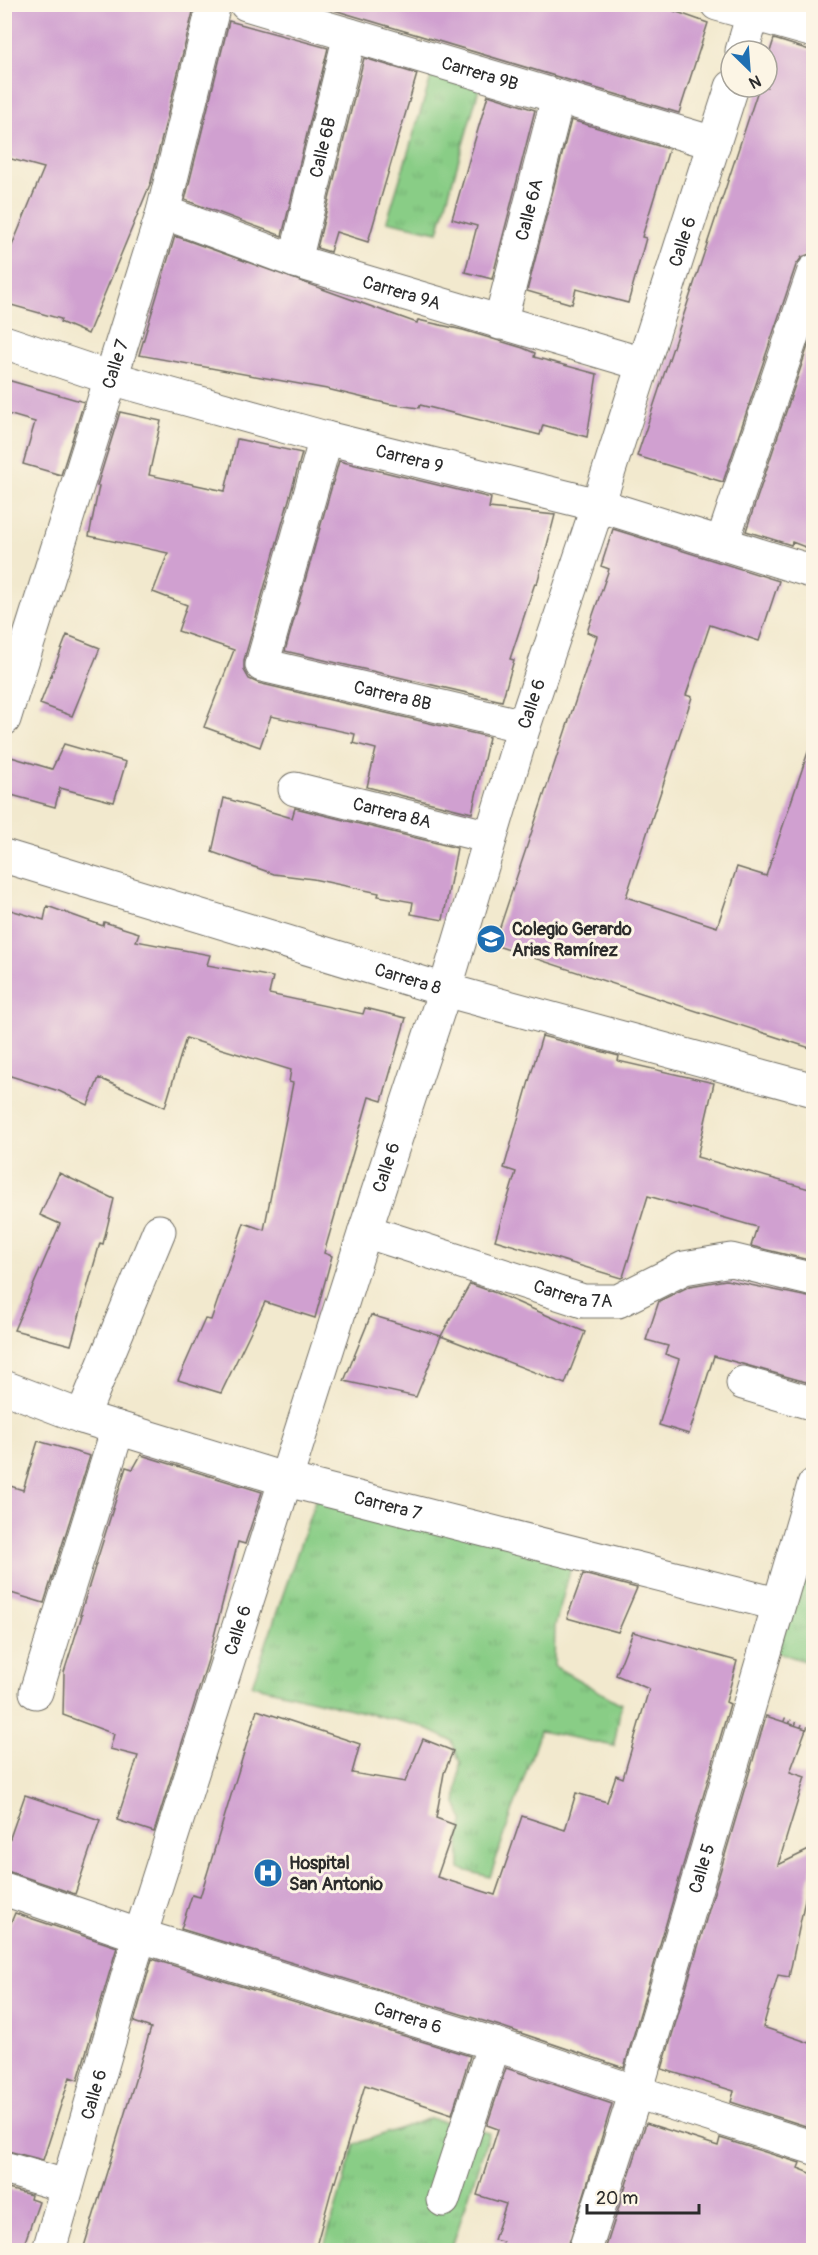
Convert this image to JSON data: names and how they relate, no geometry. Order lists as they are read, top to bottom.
{
  "streets": {
    "street": [
      "Carrera 9B",
      "Calle 6B",
      "Calle 6A",
      "Calle 6",
      "Carrera 9A",
      "Calle 7",
      "Carrera 9",
      "Carrera 8B",
      "Carrera 8A",
      "Carrera 8",
      "Carrera 7A",
      "Carrera 7",
      "Calle 5",
      "Carrera 6"
    ]
  },
  "crossings": [
    ["Carrera 9B", "Calle 6B"],
    ["Carrera 9B", "Calle 6A"],
    ["Carrera 9B", "Calle 6"],
    ["Calle 6B", "Carrera 9A"],
    ["Calle 6A", "Carrera 9A"],
    ["Calle 6", "Carrera 9A"],
    ["Calle 6", "Carrera 9"],
    ["Calle 6", "Carrera 8B"],
    ["Calle 6", "Carrera 8A"],
    ["Calle 6", "Carrera 8"],
    ["Calle 6", "Carrera 7A"],
    ["Calle 6", "Carrera 7"],
    ["Calle 6", "Carrera 6"],
    ["Carrera 9A", "Calle 7"],
    ["Calle 7", "Carrera 9"],
    ["Carrera 9", "Carrera 8B"],
    ["Carrera 7", "Calle 5"],
    ["Calle 5", "Carrera 6"]
  ],
  "places": {
    "school or university": ["Colegio Gerardo Arias Ramírez"],
    "hospital": ["Hospital San Antonio"]
  },
  "scale_bar": "20 m",
  "north": "bottom right"
}
